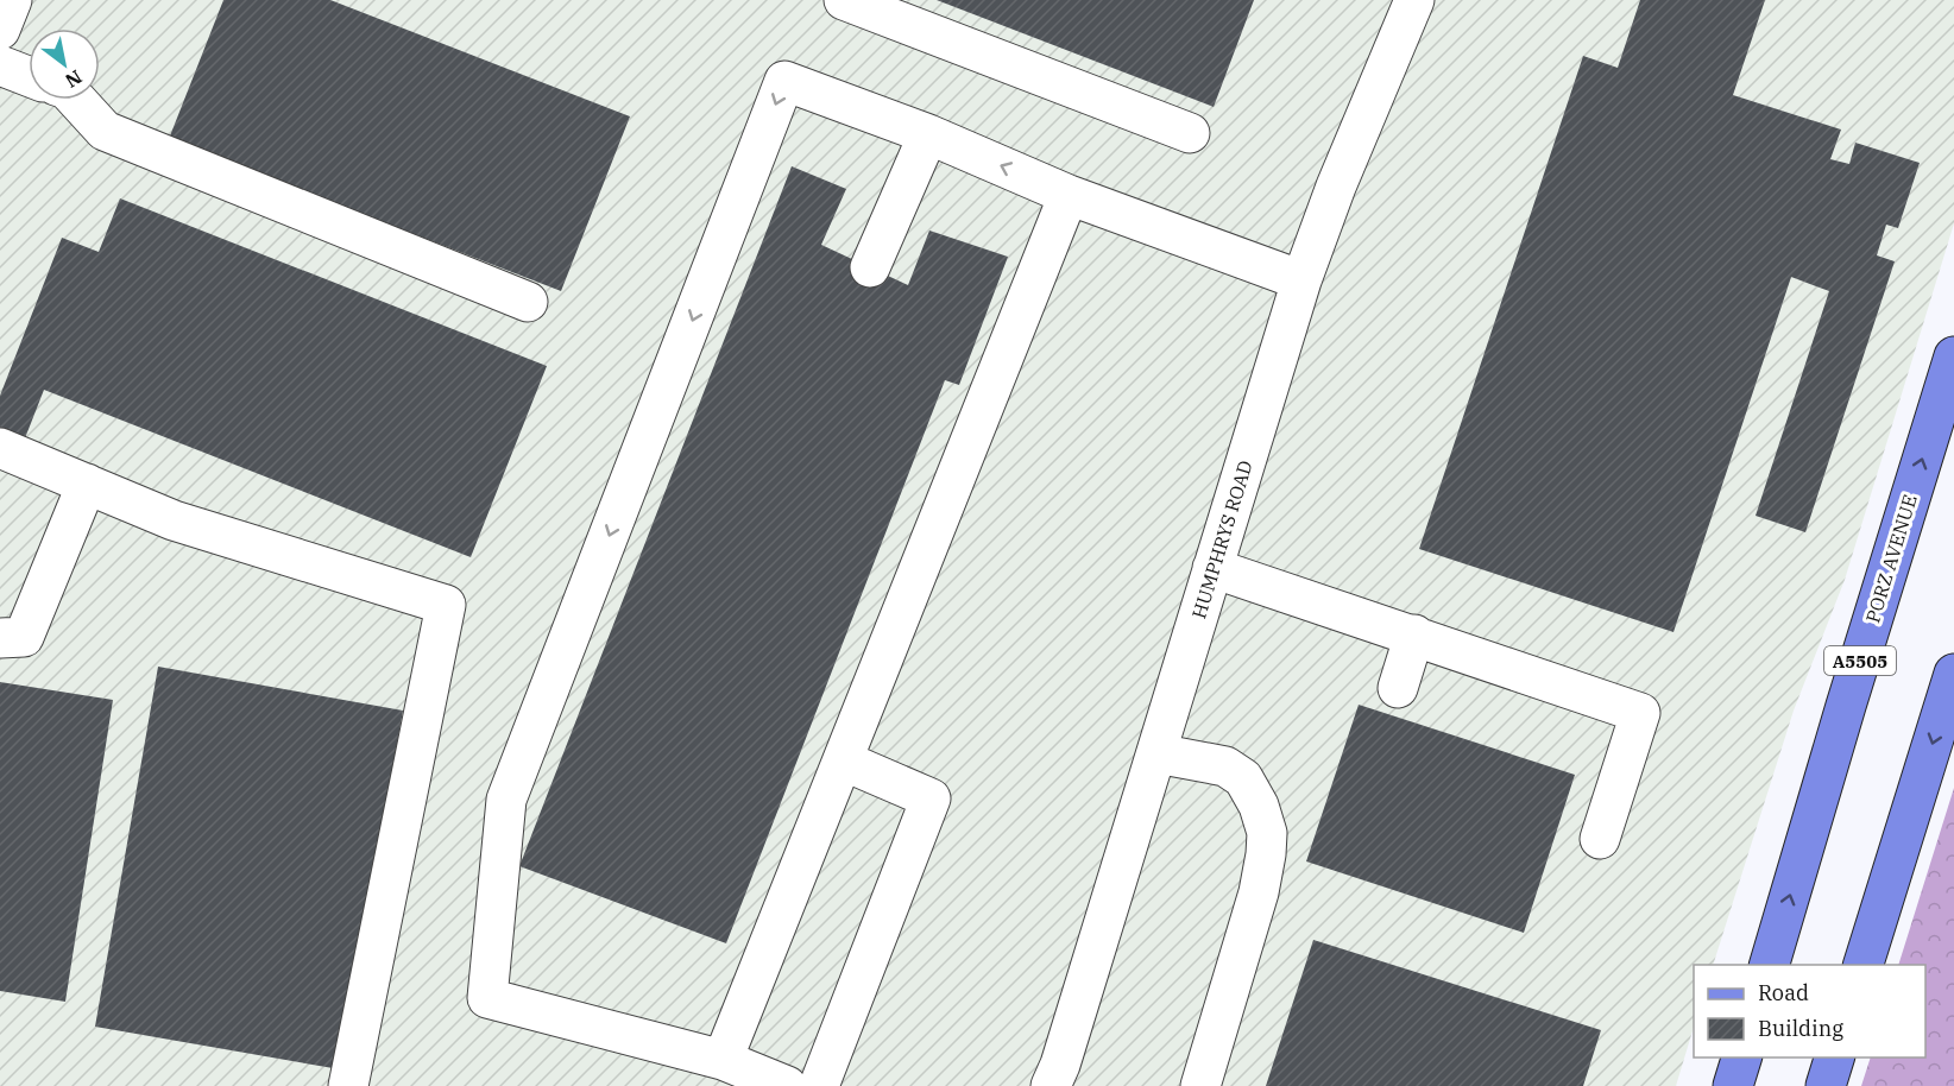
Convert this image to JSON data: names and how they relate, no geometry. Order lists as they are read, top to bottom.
{
  "streets": {
    "main road": ["PORZ AVENUE", "A5505"],
    "street": ["HUMPHRYS ROAD"]
  },
  "legend": ["Road", "Building"],
  "north": "bottom right"
}
